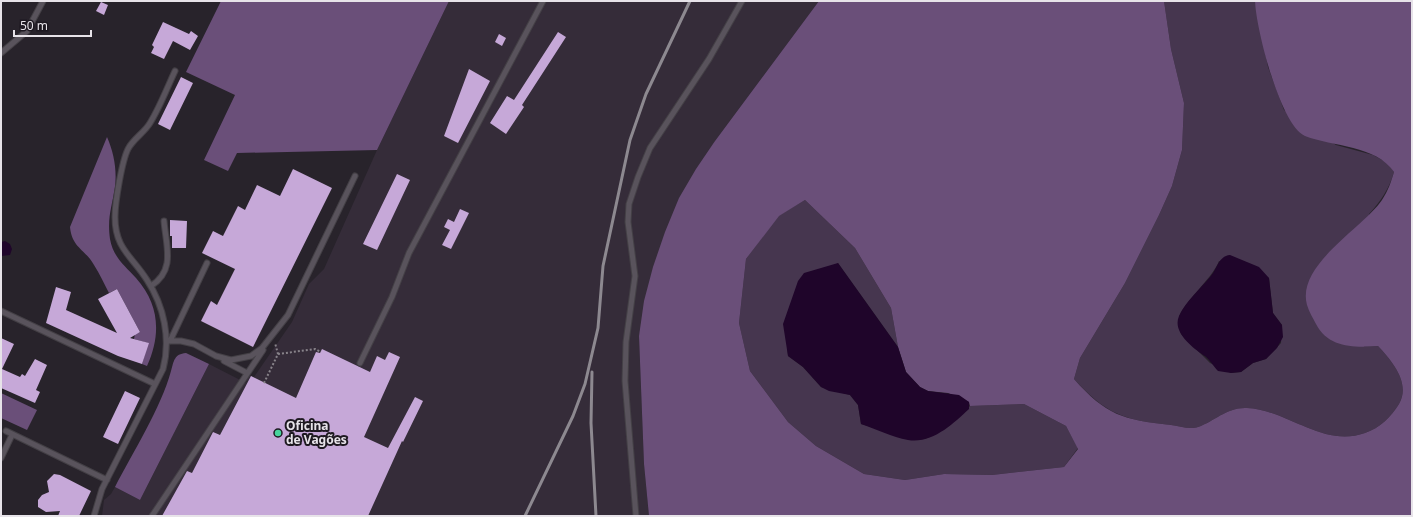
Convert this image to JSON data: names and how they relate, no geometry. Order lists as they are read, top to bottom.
{
  "places": ["Oficina de Vagões"],
  "scale_bar": "50 m"
}
